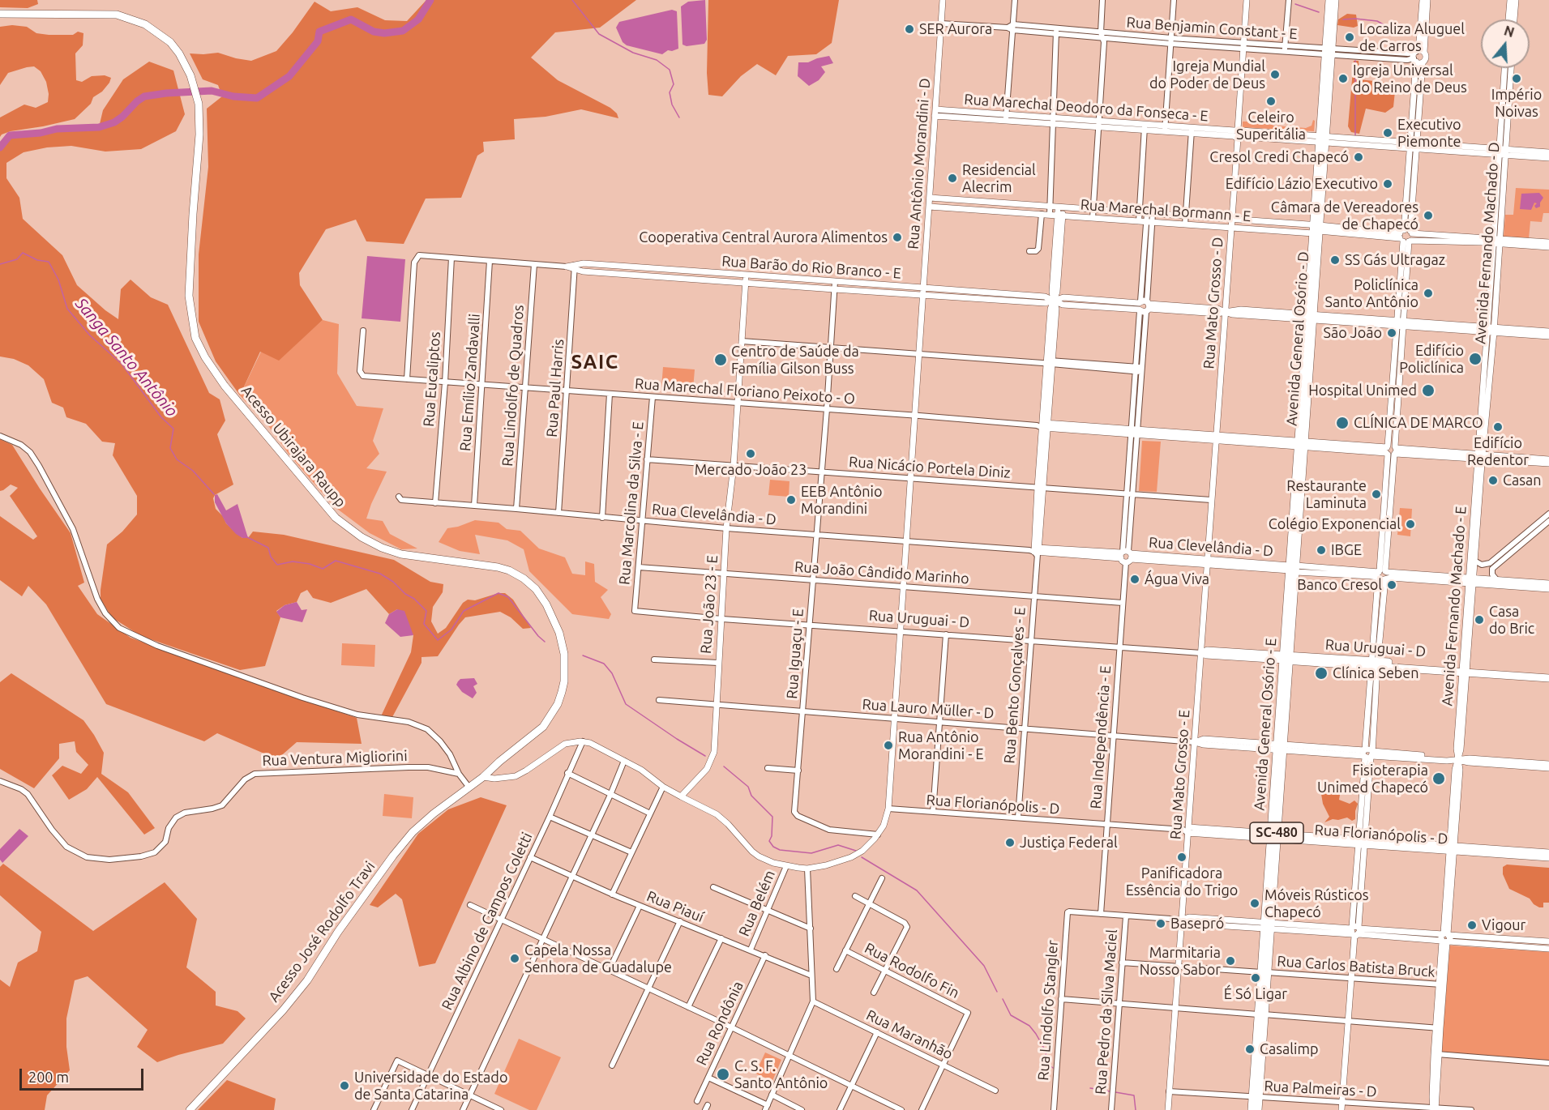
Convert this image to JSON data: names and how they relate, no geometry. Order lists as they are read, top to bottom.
{
  "streets": {
    "main road": [
      "Avenida General Osório - D",
      "Acesso Ubirajara Raupp",
      "Rua Uruguai - D",
      "Avenida General Osório - E",
      "SC-480",
      "Acesso José Rodolfo Travi"
    ],
    "street": [
      "Rua Benjamin Constant - E",
      "Rua Marechal Deodoro da Fonseca - E",
      "Rua Antônio Morandini - D",
      "Rua Marechal Bormann - E",
      "Avenida Fernando Machado - D",
      "Rua Barão do Rio Branco - E",
      "Rua Mato Grosso - D",
      "Rua Eucaliptos",
      "Rua Emílio Zandavalli",
      "Rua Lindolfo de Quadros",
      "Rua Paul Harris",
      "Rua Marechal Floriano Peixoto - O",
      "Rua Nicácio Portela Diniz",
      "Rua Marcolina da Silva - E",
      "Rua Clevelândia - D",
      "Rua João Cândido Marinho",
      "Rua João 23 - E",
      "Avenida Fernando Machado - E",
      "Rua Iguaçu - E",
      "Rua Bento Gonçalves - E",
      "Rua Lauro Müller - D",
      "Rua Independência - E",
      "Rua Ventura Migliorini",
      "Rua Mato Grosso - E",
      "Rua Florianópolis - D",
      "Rua Belém",
      "Rua Piauí",
      "Rua Albino de Campos Coletti",
      "Rua Carlos Batista Bruck",
      "Rua Rodolfo Fin",
      "Rua Lindolfo Stangler",
      "Rua Pedro da Silva Maciel",
      "Rua Rondônia",
      "Rua Maranhão",
      "Rua Palmeiras - D"
    ]
  },
  "crossings": [
    ["Rua Benjamin Constant - E", "Rua Antônio Morandini - D"],
    ["Rua Benjamin Constant - E", "Rua Mato Grosso - D"],
    ["Rua Benjamin Constant - E", "Avenida General Osório - D"],
    ["Rua Marechal Deodoro da Fonseca - E", "Rua Antônio Morandini - D"],
    ["Rua Marechal Deodoro da Fonseca - E", "Avenida Fernando Machado - D"],
    ["Rua Marechal Deodoro da Fonseca - E", "Rua Mato Grosso - D"],
    ["Rua Marechal Deodoro da Fonseca - E", "Avenida General Osório - D"],
    ["Rua Antônio Morandini - D", "Rua Marechal Bormann - E"],
    ["Rua Antônio Morandini - D", "Rua Barão do Rio Branco - E"],
    ["Rua Antônio Morandini - D", "Rua Marechal Floriano Peixoto - O"],
    ["Rua Marechal Bormann - E", "Avenida Fernando Machado - D"],
    ["Rua Marechal Bormann - E", "Rua Mato Grosso - D"],
    ["Rua Marechal Bormann - E", "Avenida General Osório - D"],
    ["Rua Marechal Bormann - E", "Rua Bento Gonçalves - E"],
    ["Rua Marechal Bormann - E", "Rua Independência - E"],
    ["Avenida Fernando Machado - D", "Rua Barão do Rio Branco - E"],
    ["Avenida Fernando Machado - D", "Avenida Fernando Machado - E"],
    ["Rua Barão do Rio Branco - E", "Rua Mato Grosso - D"],
    ["Rua Barão do Rio Branco - E", "Avenida General Osório - D"],
    ["Rua Barão do Rio Branco - E", "Rua Eucaliptos"],
    ["Rua Barão do Rio Branco - E", "Rua Emílio Zandavalli"],
    ["Rua Barão do Rio Branco - E", "Rua Lindolfo de Quadros"],
    ["Rua Barão do Rio Branco - E", "Rua Paul Harris"],
    ["Rua Barão do Rio Branco - E", "Rua Marechal Floriano Peixoto - O"],
    ["Rua Barão do Rio Branco - E", "Rua João 23 - E"],
    ["Rua Barão do Rio Branco - E", "Rua Iguaçu - E"],
    ["Rua Barão do Rio Branco - E", "Rua Bento Gonçalves - E"],
    ["Rua Barão do Rio Branco - E", "Rua Independência - E"],
    ["Rua Mato Grosso - D", "Rua Marechal Floriano Peixoto - O"],
    ["Rua Mato Grosso - D", "Rua Mato Grosso - E"],
    ["Avenida General Osório - D", "Rua Marechal Floriano Peixoto - O"],
    ["Avenida General Osório - D", "Avenida General Osório - E"],
    ["Rua Eucaliptos", "Rua Marechal Floriano Peixoto - O"],
    ["Rua Eucaliptos", "Rua Clevelândia - D"],
    ["Rua Emílio Zandavalli", "Rua Marechal Floriano Peixoto - O"],
    ["Rua Emílio Zandavalli", "Rua Clevelândia - D"],
    ["Rua Lindolfo de Quadros", "Rua Marechal Floriano Peixoto - O"],
    ["Rua Lindolfo de Quadros", "Rua Clevelândia - D"],
    ["Rua Paul Harris", "Rua Marechal Floriano Peixoto - O"],
    ["Rua Paul Harris", "Rua Clevelândia - D"],
    ["Rua Marechal Floriano Peixoto - O", "Rua Marcolina da Silva - E"],
    ["Rua Marechal Floriano Peixoto - O", "Rua João 23 - E"],
    ["Rua Marechal Floriano Peixoto - O", "Rua Iguaçu - E"],
    ["Rua Marechal Floriano Peixoto - O", "Rua Bento Gonçalves - E"],
    ["Rua Marechal Floriano Peixoto - O", "Avenida General Osório - E"],
    ["Rua Marechal Floriano Peixoto - O", "Rua Independência - E"],
    ["Rua Marechal Floriano Peixoto - O", "Rua Mato Grosso - E"],
    ["Acesso Ubirajara Raupp", "Acesso José Rodolfo Travi"],
    ["Rua Nicácio Portela Diniz", "Rua Marcolina da Silva - E"],
    ["Rua Nicácio Portela Diniz", "Rua João 23 - E"],
    ["Rua Nicácio Portela Diniz", "Rua Iguaçu - E"],
    ["Rua Nicácio Portela Diniz", "Rua Bento Gonçalves - E"],
    ["Rua Nicácio Portela Diniz", "Rua Independência - E"],
    ["Rua Nicácio Portela Diniz", "Rua Mato Grosso - E"],
    ["Rua Marcolina da Silva - E", "Rua Clevelândia - D"],
    ["Rua Marcolina da Silva - E", "Rua João Cândido Marinho"],
    ["Rua Marcolina da Silva - E", "Rua Uruguai - D"],
    ["Rua Clevelândia - D", "Rua João 23 - E"],
    ["Rua Clevelândia - D", "Avenida Fernando Machado - E"],
    ["Rua Clevelândia - D", "Rua Iguaçu - E"],
    ["Rua Clevelândia - D", "Rua Bento Gonçalves - E"],
    ["Rua Clevelândia - D", "Avenida General Osório - E"],
    ["Rua Clevelândia - D", "Rua Independência - E"],
    ["Rua Clevelândia - D", "Rua Mato Grosso - E"],
    ["Rua João Cândido Marinho", "Rua João 23 - E"],
    ["Rua João Cândido Marinho", "Rua Iguaçu - E"],
    ["Rua João Cândido Marinho", "Rua Bento Gonçalves - E"],
    ["Rua João Cândido Marinho", "Rua Independência - E"],
    ["Rua João 23 - E", "Rua Uruguai - D"],
    ["Rua João 23 - E", "Rua Lauro Müller - D"],
    ["Avenida Fernando Machado - E", "Rua Uruguai - D"],
    ["Avenida Fernando Machado - E", "Rua Lauro Müller - D"],
    ["Avenida Fernando Machado - E", "Rua Florianópolis - D"],
    ["Avenida Fernando Machado - E", "Rua Carlos Batista Bruck"],
    ["Avenida Fernando Machado - E", "Rua Palmeiras - D"],
    ["Rua Uruguai - D", "Rua Iguaçu - E"],
    ["Rua Uruguai - D", "Rua Bento Gonçalves - E"],
    ["Rua Uruguai - D", "Avenida General Osório - E"],
    ["Rua Uruguai - D", "Rua Independência - E"],
    ["Rua Uruguai - D", "Rua Mato Grosso - E"],
    ["Rua Iguaçu - E", "Rua Lauro Müller - D"],
    ["Rua Bento Gonçalves - E", "Rua Lauro Müller - D"],
    ["Rua Bento Gonçalves - E", "Rua Florianópolis - D"],
    ["Rua Lauro Müller - D", "Avenida General Osório - E"],
    ["Rua Lauro Müller - D", "Rua Independência - E"],
    ["Rua Lauro Müller - D", "Rua Mato Grosso - E"],
    ["Avenida General Osório - E", "Rua Florianópolis - D"],
    ["Avenida General Osório - E", "SC-480"],
    ["Avenida General Osório - E", "Rua Carlos Batista Bruck"],
    ["Avenida General Osório - E", "Rua Palmeiras - D"],
    ["Rua Independência - E", "Rua Florianópolis - D"],
    ["Rua Independência - E", "Rua Lindolfo Stangler"],
    ["Rua Mato Grosso - E", "Rua Florianópolis - D"],
    ["Rua Mato Grosso - E", "Rua Carlos Batista Bruck"],
    ["Rua Mato Grosso - E", "Rua Palmeiras - D"],
    ["SC-480", "Rua Palmeiras - D"],
    ["Rua Belém", "Rua Piauí"],
    ["Rua Piauí", "Rua Albino de Campos Coletti"],
    ["Rua Piauí", "Rua Rondônia"],
    ["Rua Carlos Batista Bruck", "Rua Pedro da Silva Maciel"],
    ["Rua Rodolfo Fin", "Rua Maranhão"]
  ],
  "districts": ["SAIC"],
  "water": ["Sanga Santo Antônio"],
  "places": [
    "SER Aurora",
    "Localiza Aluguel de Carros",
    "Igreja Mundial do Poder de Deus",
    "Igreja Universal do Reino de Deus",
    "Império Noivas",
    "Celeiro Superitália",
    "Executivo Piemonte",
    "Cresol Credi Chapecó",
    "Residencial Alecrim",
    "Edifício Lázio Executivo",
    "Câmara de Vereadores de Chapecó",
    "Cooperativa Central Aurora Alimentos",
    "SS Gás Ultragaz",
    "Policlínica Santo Antônio",
    "São João",
    "Edifício Policlínica",
    "Centro de Saúde da Família Gilson Buss",
    "Hospital Unimed",
    "CLÍNICA DE MARCO",
    "Edifício Redentor",
    "Mercado João 23",
    "Casan",
    "Restaurante Laminuta",
    "EEB Antônio Morandini",
    "Colégio Exponencial",
    "IBGE",
    "Água Viva",
    "Banco Cresol",
    "Casa do Bric",
    "Clínica Seben",
    "Rua Antônio Morandini - E",
    "Fisioterapia Unimed Chapecó",
    "Justiça Federal",
    "Panificadora Essência do Trigo",
    "Móveis Rústicos Chapecó",
    "Basepró",
    "Vigour",
    "Capela Nossa Senhora de Guadalupe",
    "Marmitaria Nosso Sabor",
    "É Só Ligar",
    "Casalimp",
    "C. S. F. Santo Antônio",
    "Universidade do Estado de Santa Catarina"
  ],
  "scale_bar": "200 m",
  "north": "top"
}
